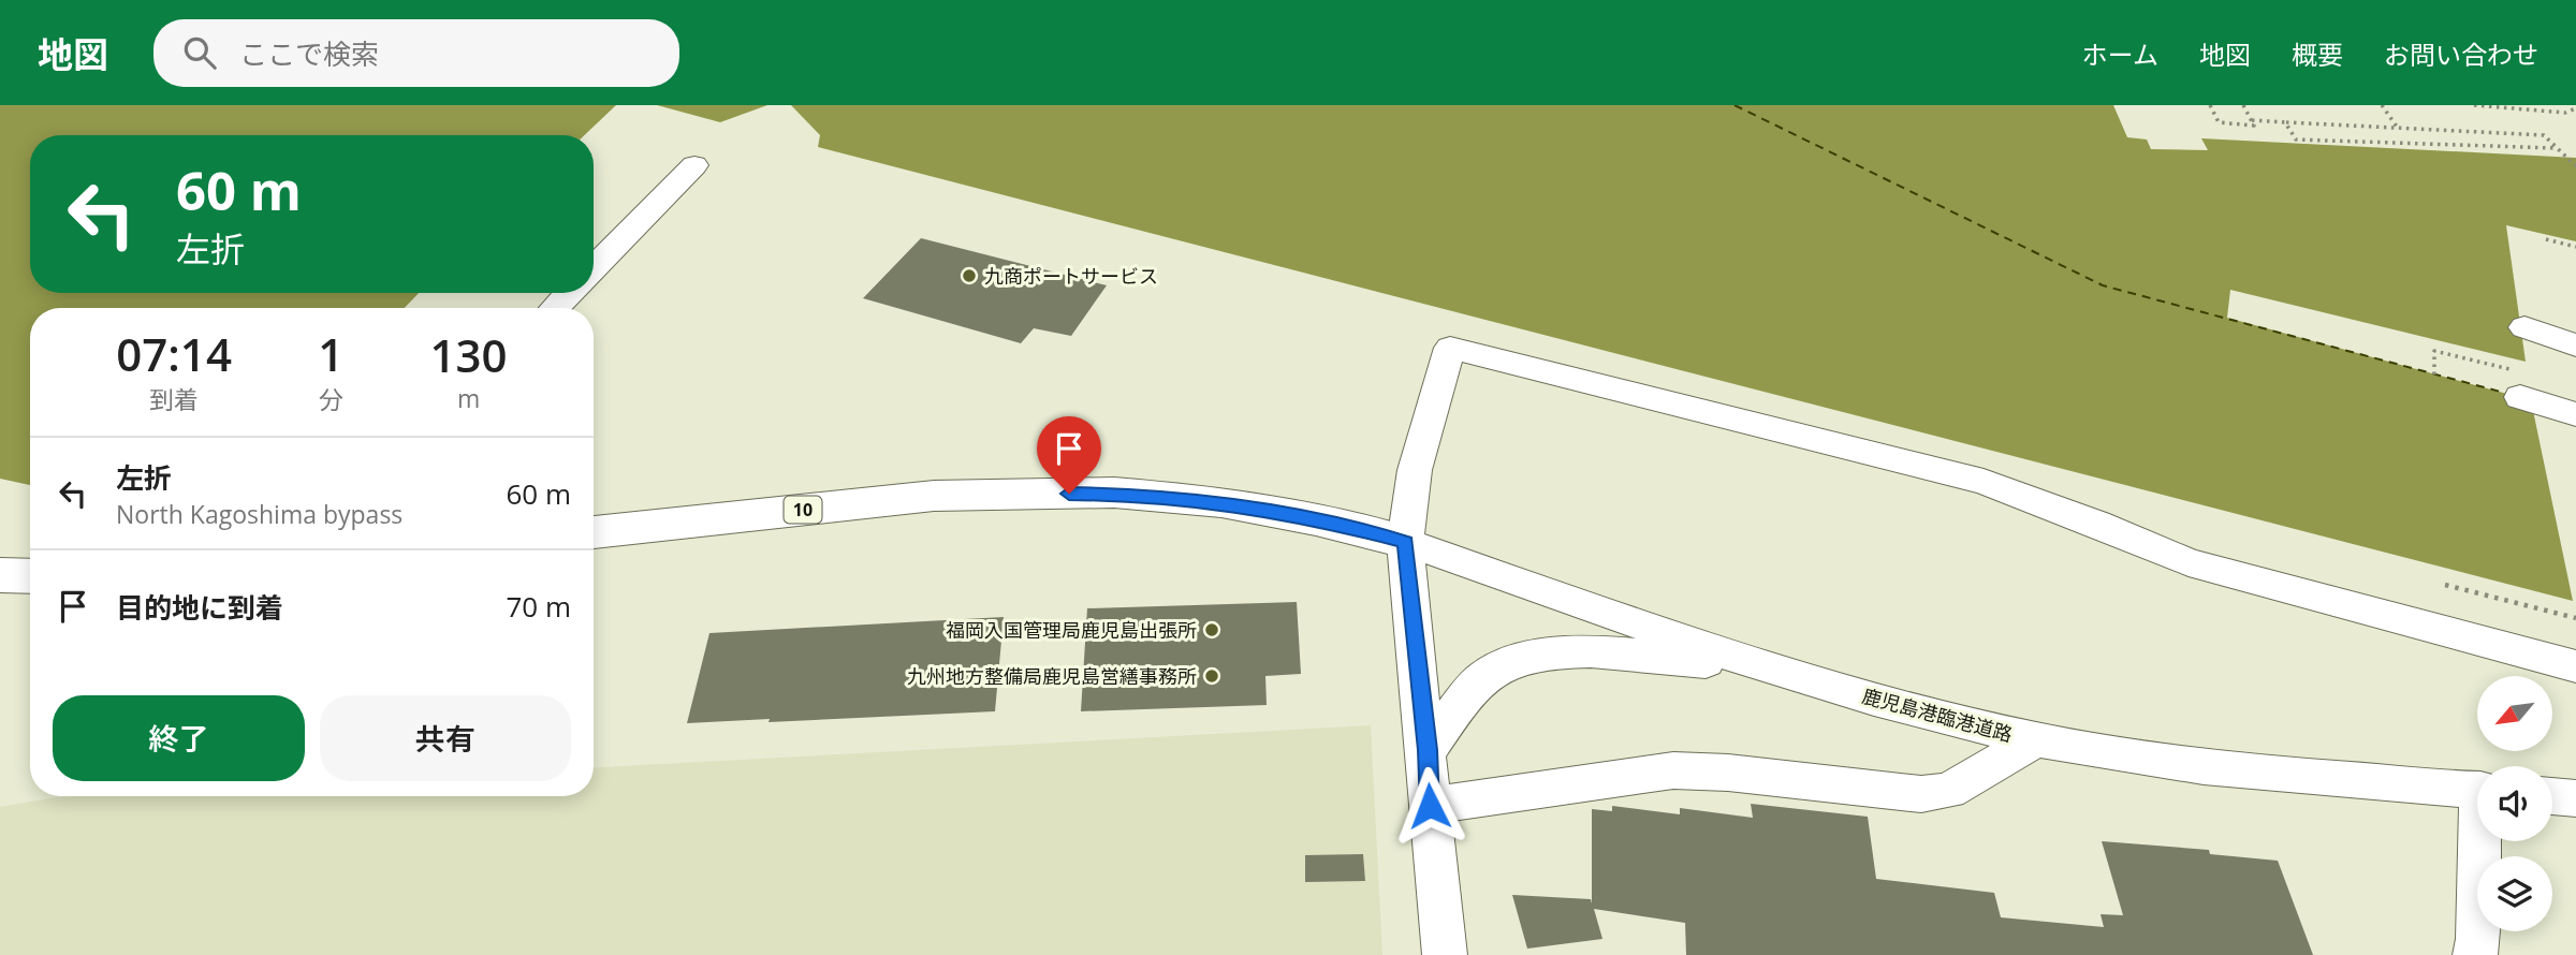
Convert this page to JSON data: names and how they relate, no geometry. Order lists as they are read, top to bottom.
{
  "streets": {
    "highway": ["10"],
    "street": ["鹿児島港臨港道路"]
  },
  "crossings": [
    ["10", "鹿児島港臨港道路"]
  ],
  "places": ["九商ポートサービス", "福岡入国管理局鹿児島出張所", "九州地方整備局鹿児島営繕事務所"],
  "north": "bottom left",
  "page": {
    "header": "地図",
    "search": "ここで検索",
    "nav": [
      "ホーム",
      "地図",
      "概要",
      "お問い合わせ"
    ],
    "turn": ["60 m", "左折"],
    "eta": [
      "07:14",
      "到着",
      "1",
      "分",
      "130",
      "m"
    ],
    "list": [
      {
        "name": "左折",
        "note": "North Kagoshima bypass",
        "value": "60 m"
      },
      {
        "name": "目的地に到着",
        "value": "70 m"
      }
    ],
    "buttons": ["終了", "共有"]
  }
}
